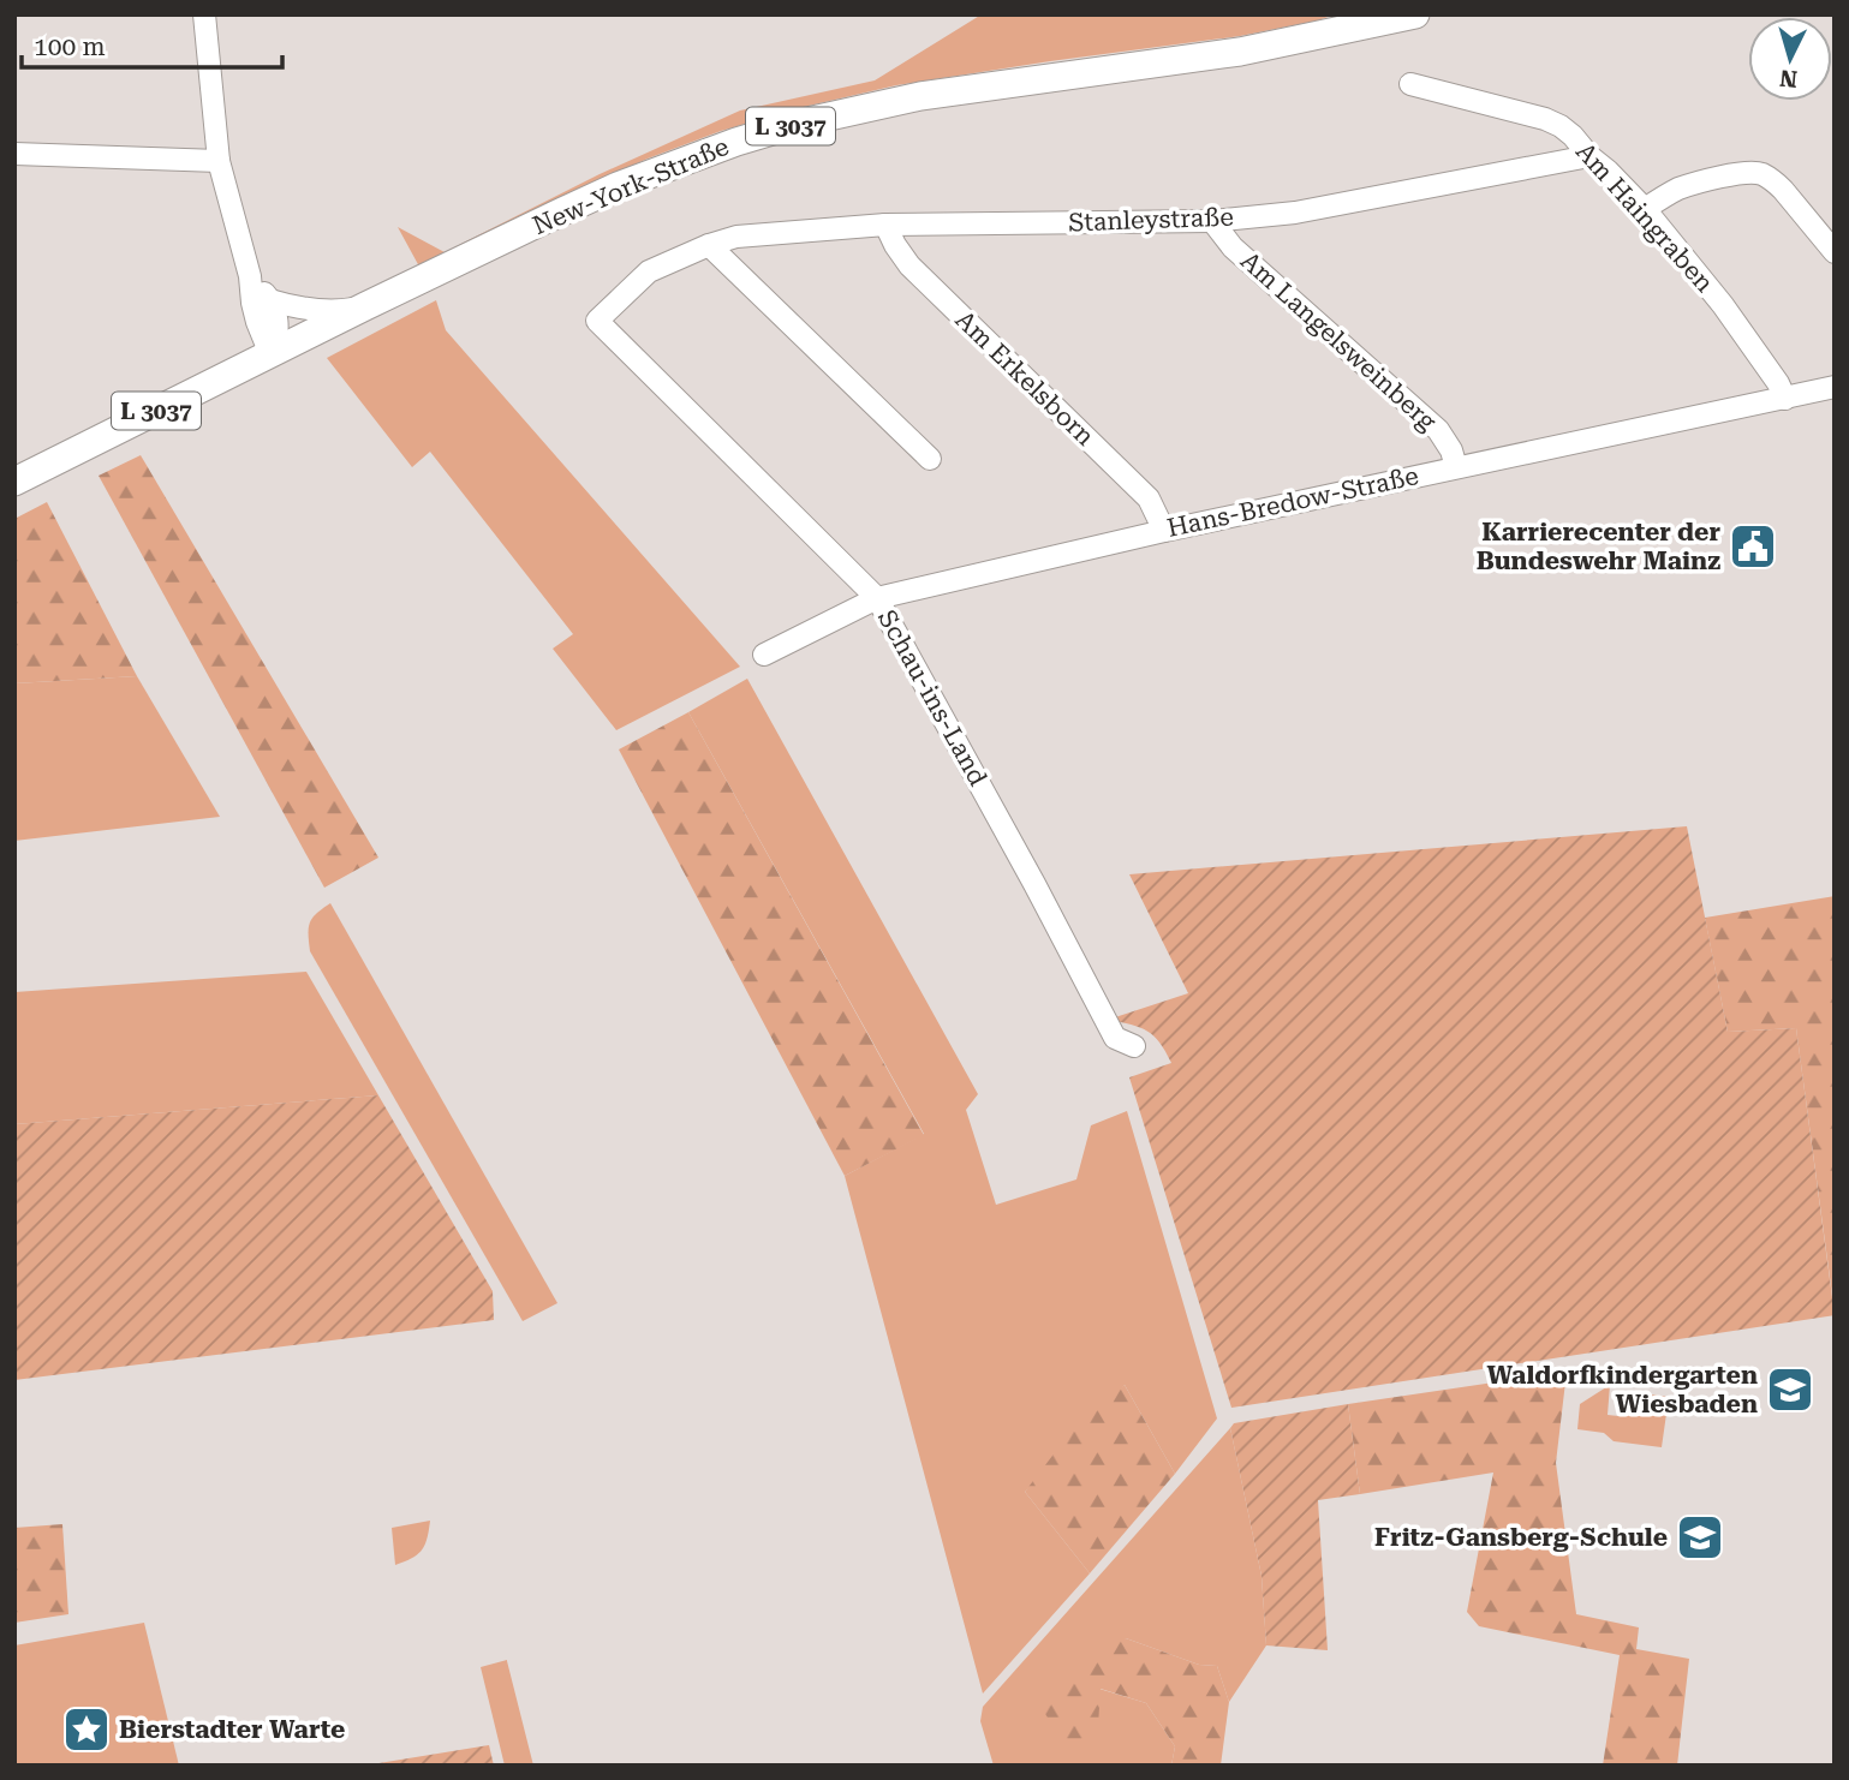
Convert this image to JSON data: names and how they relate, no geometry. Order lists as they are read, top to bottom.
{
  "streets": {
    "main road": ["L 3037", "New-York-Straße"],
    "street": [
      "Am Haingraben",
      "Stanleystraße",
      "Am Langelsweinberg",
      "Am Erkelsborn",
      "Hans-Bredow-Straße",
      "Schau-ins-Land"
    ]
  },
  "crossings": [
    ["Am Haingraben", "Stanleystraße"],
    ["Am Haingraben", "Hans-Bredow-Straße"],
    ["Stanleystraße", "Am Langelsweinberg"],
    ["Stanleystraße", "Am Erkelsborn"],
    ["Stanleystraße", "Schau-ins-Land"],
    ["Am Langelsweinberg", "Hans-Bredow-Straße"],
    ["Am Erkelsborn", "Hans-Bredow-Straße"],
    ["Hans-Bredow-Straße", "Schau-ins-Land"]
  ],
  "places": {
    "public building": ["Karrierecenter der Bundeswehr Mainz"],
    "school or university": ["Waldorfkindergarten Wiesbaden", "Fritz-Gansberg-Schule"],
    "place": ["Bierstadter Warte"]
  },
  "scale_bar": "100 m",
  "north": "bottom"
}
